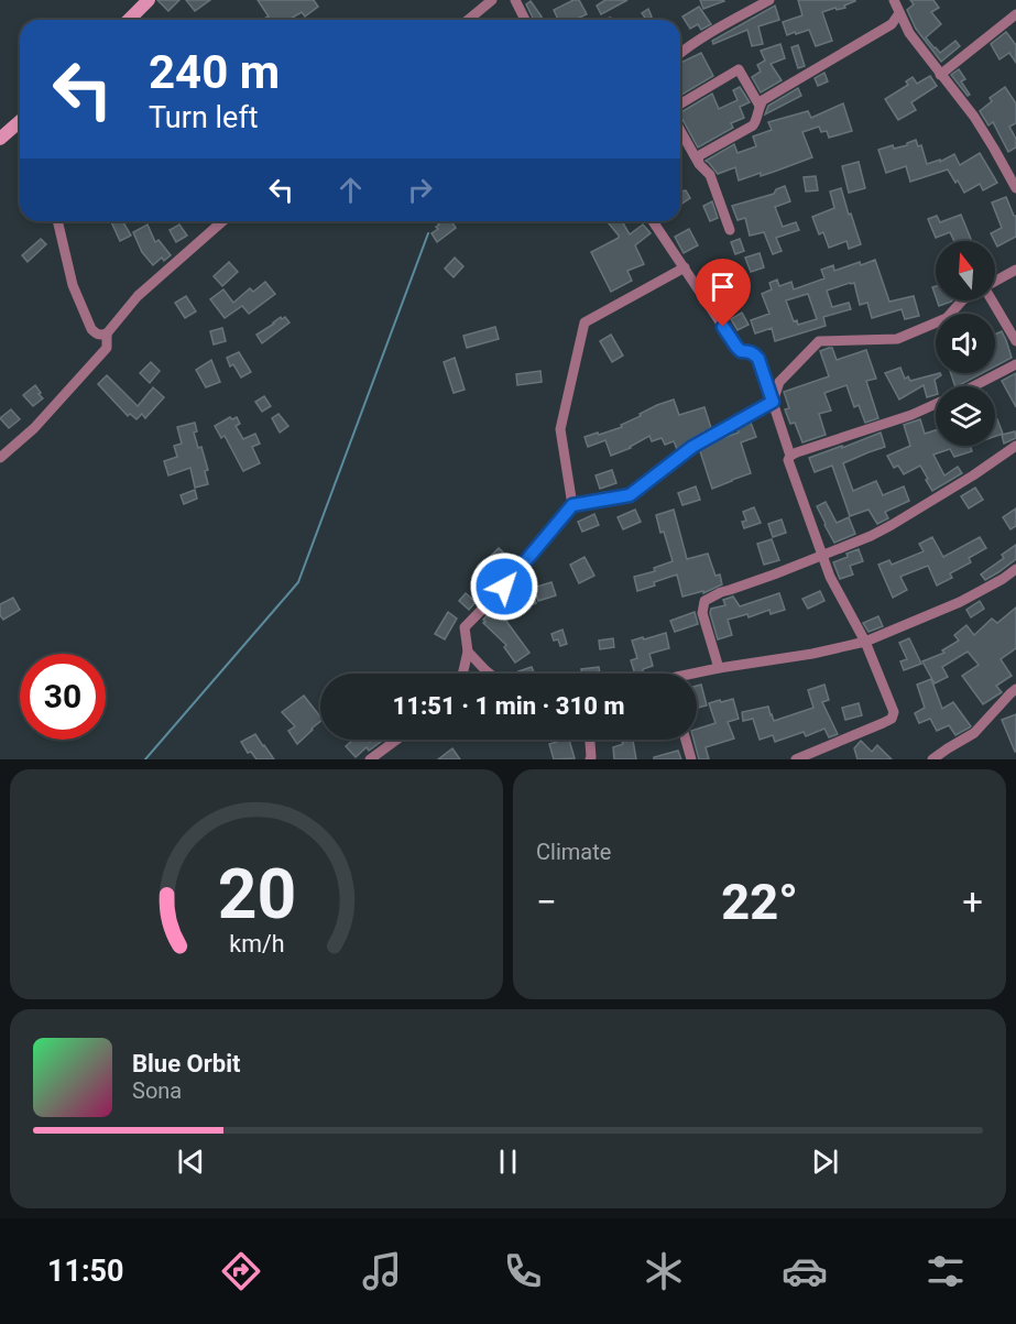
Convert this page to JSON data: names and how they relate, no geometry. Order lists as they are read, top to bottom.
{
  "north": "top",
  "page": {
    "turn": ["240 m", "Turn left"],
    "limit": "30",
    "trip": "11:51 · 1 min · 310 m",
    "tile": "Climate",
    "heat": ["−", "22°", "+"],
    "song": ["Blue Orbit", "Sona"],
    "tabs": "11:50",
    "gauge": ["20", "km/h"]
  }
}
